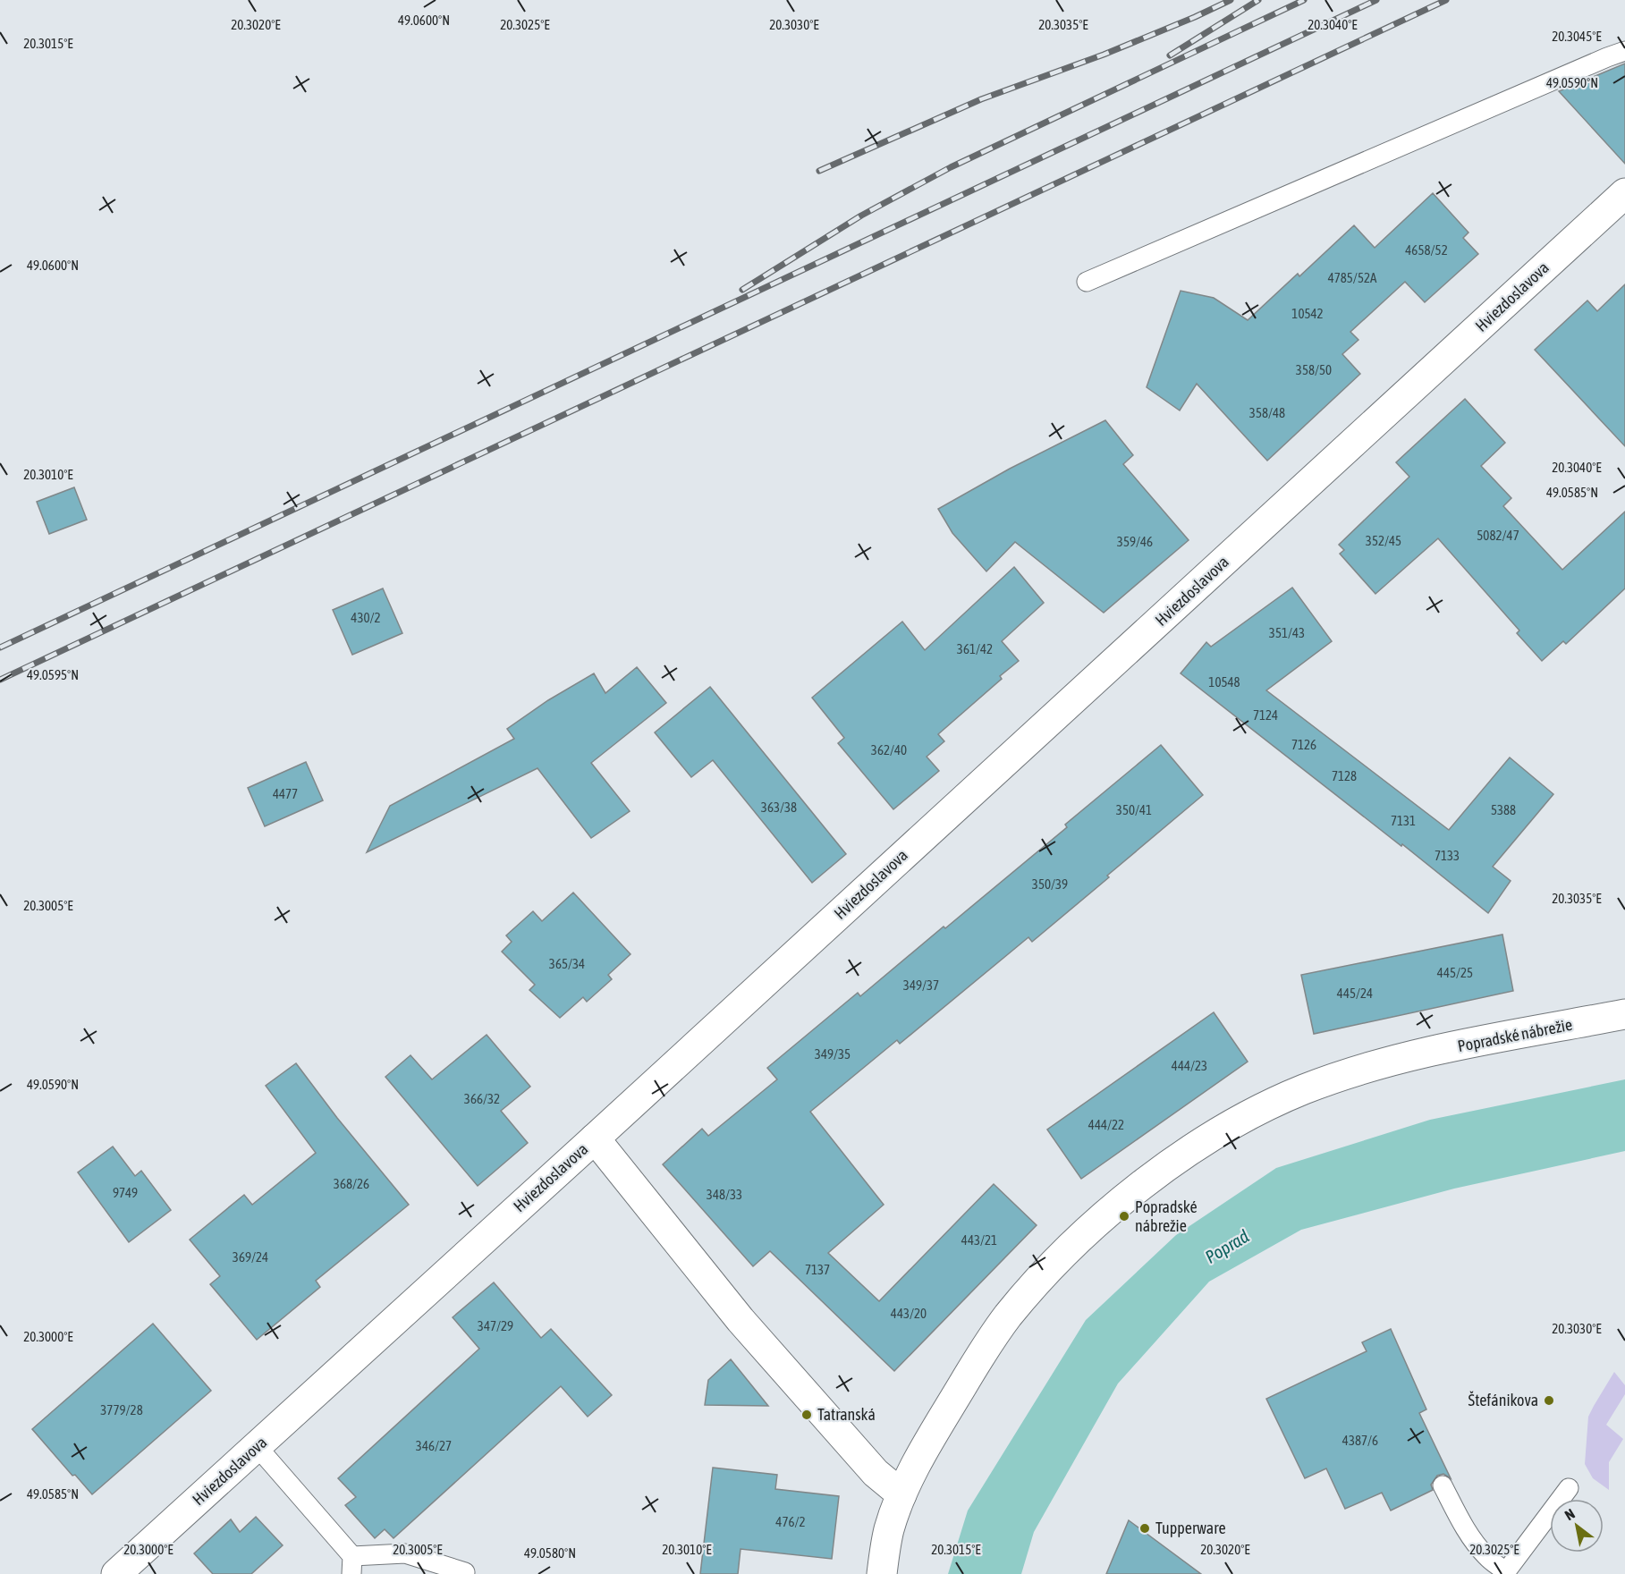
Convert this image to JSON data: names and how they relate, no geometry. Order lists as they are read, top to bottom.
{
  "streets": {
    "street": ["Hviezdoslavova", "Popradské nábrežie"]
  },
  "water": ["Poprad"],
  "places": [
    "Popradské nábrežie",
    "Štefánikova",
    "Tatranská",
    "Tupperware"
  ],
  "house_numbers": [
    "4658/52",
    "4785/52A",
    "10542",
    "358/50",
    "358/48",
    "5082/47",
    "352/45",
    "359/46",
    "430/2",
    "351/43",
    "361/42",
    "10548",
    "7124",
    "7126",
    "362/40",
    "7128",
    "4477",
    "363/38",
    "350/41",
    "5388",
    "7131",
    "7133",
    "350/39",
    "365/34",
    "445/25",
    "349/37",
    "445/24",
    "349/35",
    "444/23",
    "366/32",
    "444/22",
    "368/26",
    "9749",
    "348/33",
    "443/21",
    "369/24",
    "7137",
    "443/20",
    "347/29",
    "3779/28",
    "4387/6",
    "346/27",
    "476/2"
  ],
  "north": "top left",
  "coordinates": [
    "49.0600°N",
    "20.3020°E",
    "20.3025°E",
    "20.3030°E",
    "20.3035°E",
    "20.3040°E",
    "20.3045°E",
    "20.3015°E",
    "49.0590°N",
    "20.3010°E",
    "49.0585°N",
    "49.0595°N",
    "20.3005°E",
    "20.3000°E",
    "49.0580°N"
  ]
}
